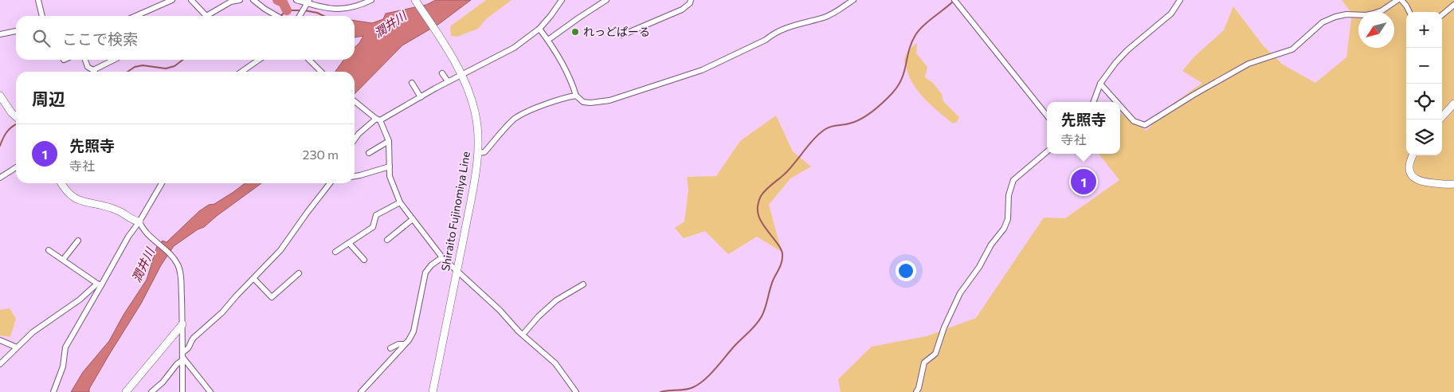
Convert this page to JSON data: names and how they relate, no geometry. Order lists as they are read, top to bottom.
{
  "streets": {
    "main road": ["Shiraito Fujinomiya Line"]
  },
  "water": ["潤井川"],
  "places": ["れっどぱーる"],
  "north": "bottom left",
  "page": {
    "map_buttons": ["+", "−"],
    "search": "ここで検索",
    "heading": "周辺",
    "popup": ["先照寺", "寺社"],
    "list": [
      {
        "mark": "1",
        "name": "先照寺",
        "note": "寺社",
        "value": "230 m"
      }
    ],
    "pins": "1"
  }
}
